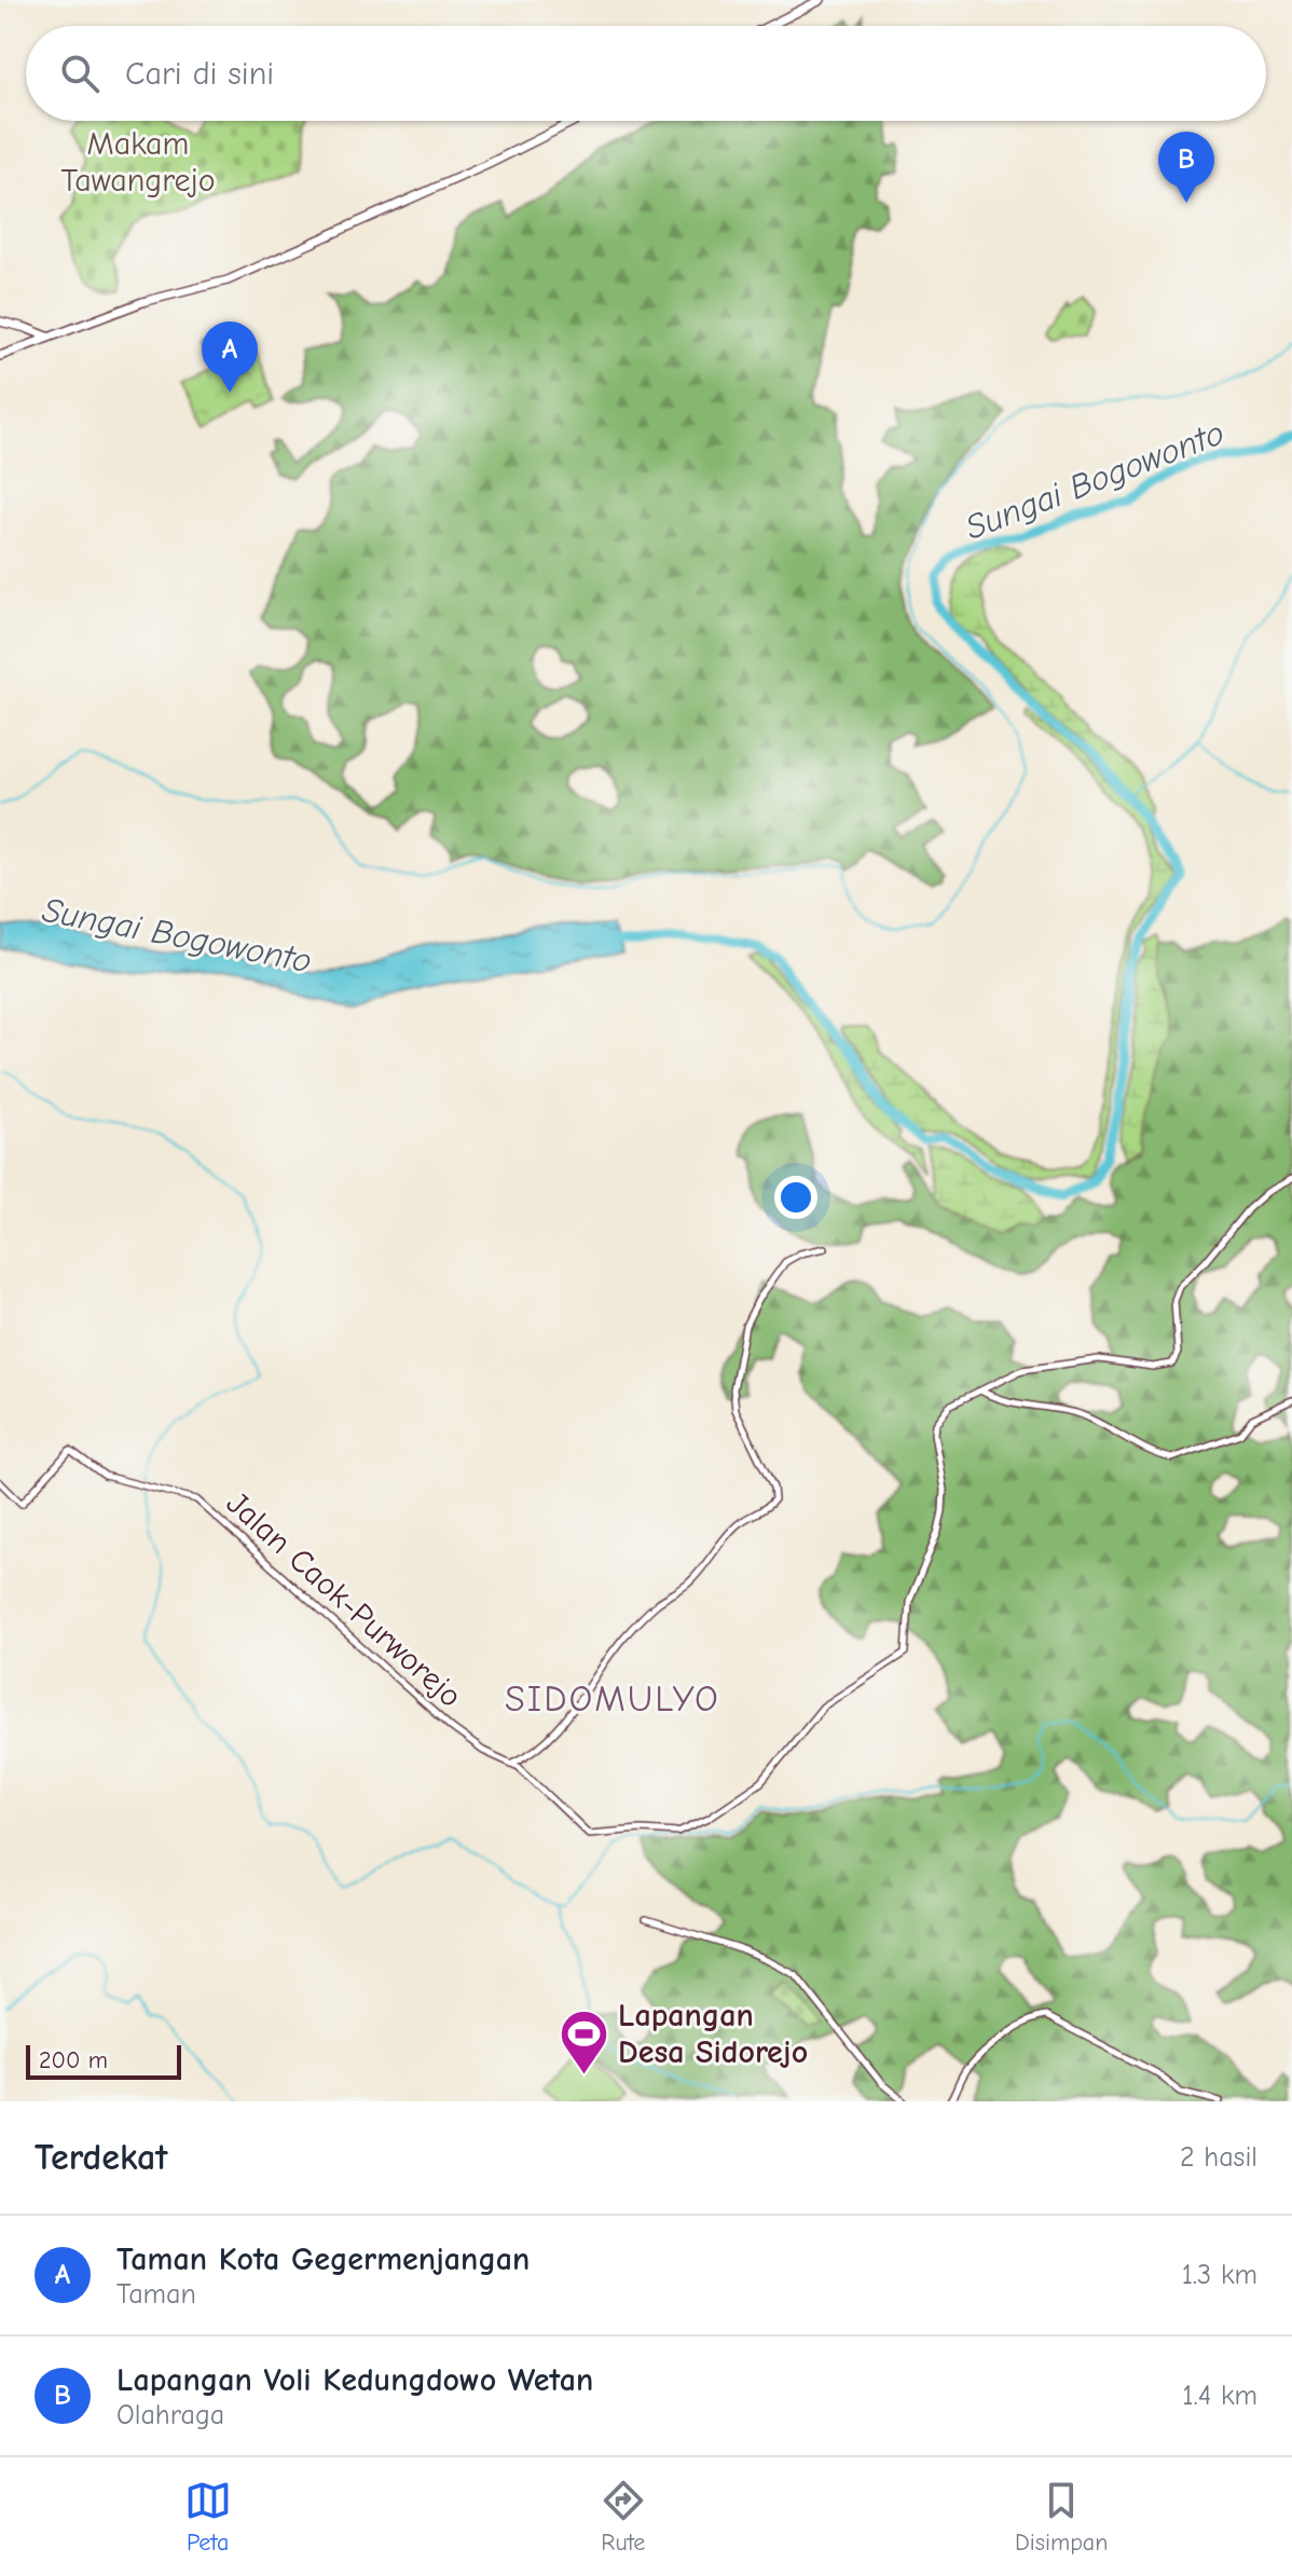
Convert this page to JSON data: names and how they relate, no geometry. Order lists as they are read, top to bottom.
{
  "streets": {
    "street": ["Jalan Caok-Purworejo"]
  },
  "districts": ["SIDOMULYO"],
  "water": ["Sungai Bogowonto"],
  "parks": ["Makam Tawangrejo"],
  "places": {
    "sports": ["Lapangan Desa Sidorejo"]
  },
  "scale_bar": "200 m",
  "page": {
    "search": "Cari di sini",
    "pins": ["B", "A"],
    "scale": "200 m",
    "heading": ["Terdekat", "2 hasil"],
    "list": [
      {
        "mark": "A",
        "name": "Taman Kota Gegermenjangan",
        "note": "Taman",
        "value": "1.3 km"
      },
      {
        "mark": "B",
        "name": "Lapangan Voli Kedungdowo Wetan",
        "note": "Olahraga",
        "value": "1.4 km"
      }
    ],
    "nav": ["Peta", "Rute", "Disimpan"]
  }
}
